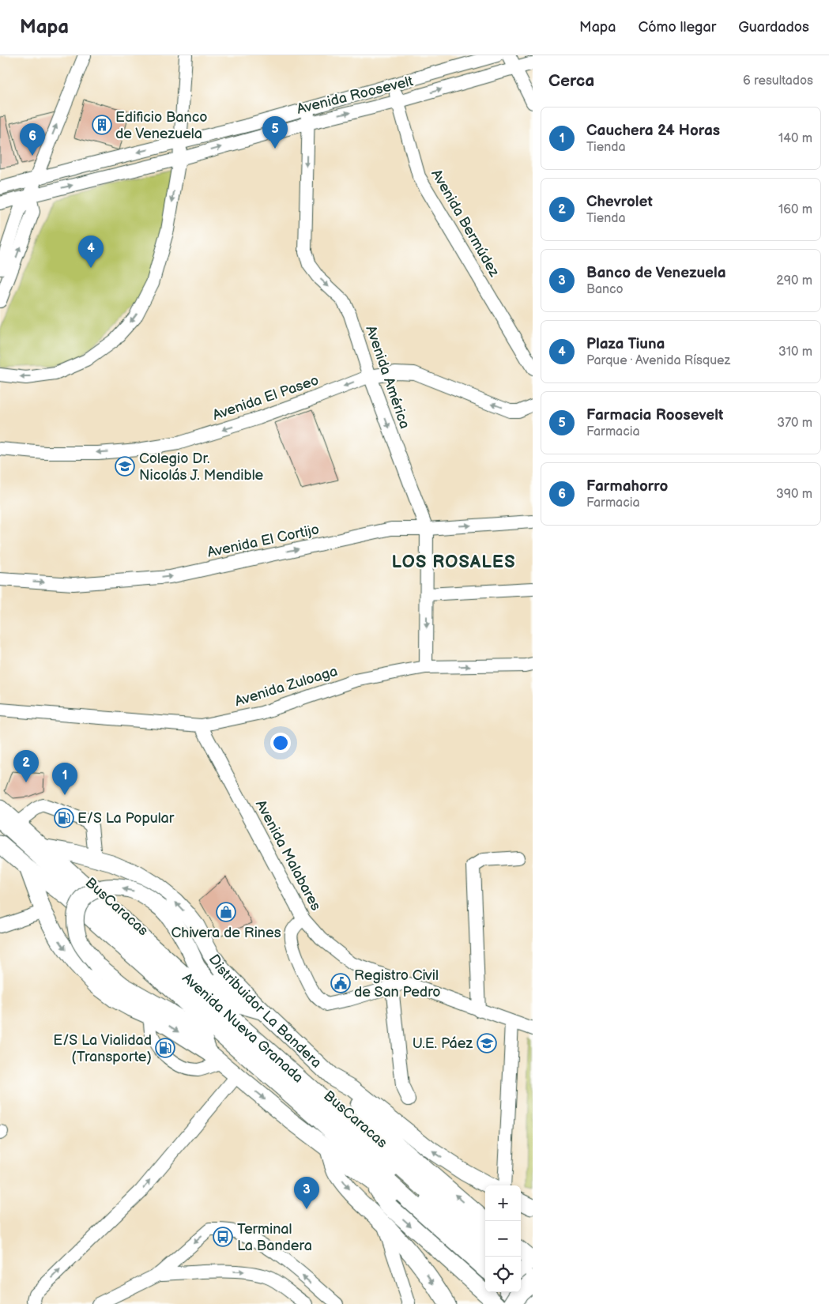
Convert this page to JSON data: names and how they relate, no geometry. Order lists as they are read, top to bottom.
{
  "streets": {
    "main road": ["Distribuidor La Bandera", "Avenida Nueva Granada"],
    "street": [
      "Avenida Roosevelt",
      "Avenida Bermúdez",
      "Avenida América",
      "Avenida El Paseo",
      "Avenida El Cortijo",
      "Avenida Zuloaga",
      "Avenida Malabares",
      "BusCaracas"
    ]
  },
  "crossings": [
    ["Avenida Roosevelt", "Avenida Bermúdez"],
    ["Avenida Roosevelt", "Avenida América"],
    ["Avenida América", "Avenida El Paseo"],
    ["Avenida América", "Avenida El Cortijo"],
    ["Avenida América", "Avenida Zuloaga"],
    ["Avenida Zuloaga", "Avenida Malabares"],
    ["BusCaracas", "Avenida Nueva Granada"],
    ["Distribuidor La Bandera", "Avenida Nueva Granada"]
  ],
  "one_way": ["Avenida América", "Avenida El Paseo", "Avenida El Cortijo"],
  "districts": ["LOS ROSALES"],
  "places": {
    "building": ["Edificio Banco de Venezuela"],
    "school or university": ["Colegio Dr. Nicolás J. Mendible", "U.E. Páez"],
    "fuel station": ["E/S La Popular", "E/S La Vialidad (Transporte)"],
    "shop": ["Chivera de Rines"],
    "public building": ["Registro Civil de San Pedro"],
    "bus stop": ["Terminal La Bandera"]
  },
  "page": {
    "header": "Mapa",
    "nav": ["Mapa", "Cómo llegar", "Guardados"],
    "heading": ["Cerca", "6 resultados"],
    "list": [
      {
        "mark": "1",
        "name": "Cauchera 24 Horas",
        "note": "Tienda",
        "value": "140 m"
      },
      {
        "mark": "2",
        "name": "Chevrolet",
        "note": "Tienda",
        "value": "160 m"
      },
      {
        "mark": "3",
        "name": "Banco de Venezuela",
        "note": "Banco",
        "value": "290 m"
      },
      {
        "mark": "4",
        "name": "Plaza Tiuna",
        "note": "Parque · Avenida Rísquez",
        "value": "310 m"
      },
      {
        "mark": "5",
        "name": "Farmacia Roosevelt",
        "note": "Farmacia",
        "value": "370 m"
      },
      {
        "mark": "6",
        "name": "Farmahorro",
        "note": "Farmacia",
        "value": "390 m"
      }
    ],
    "pins": [
      "5",
      "6",
      "4",
      "2",
      "1",
      "3"
    ],
    "map_buttons": ["+", "−"]
  }
}
